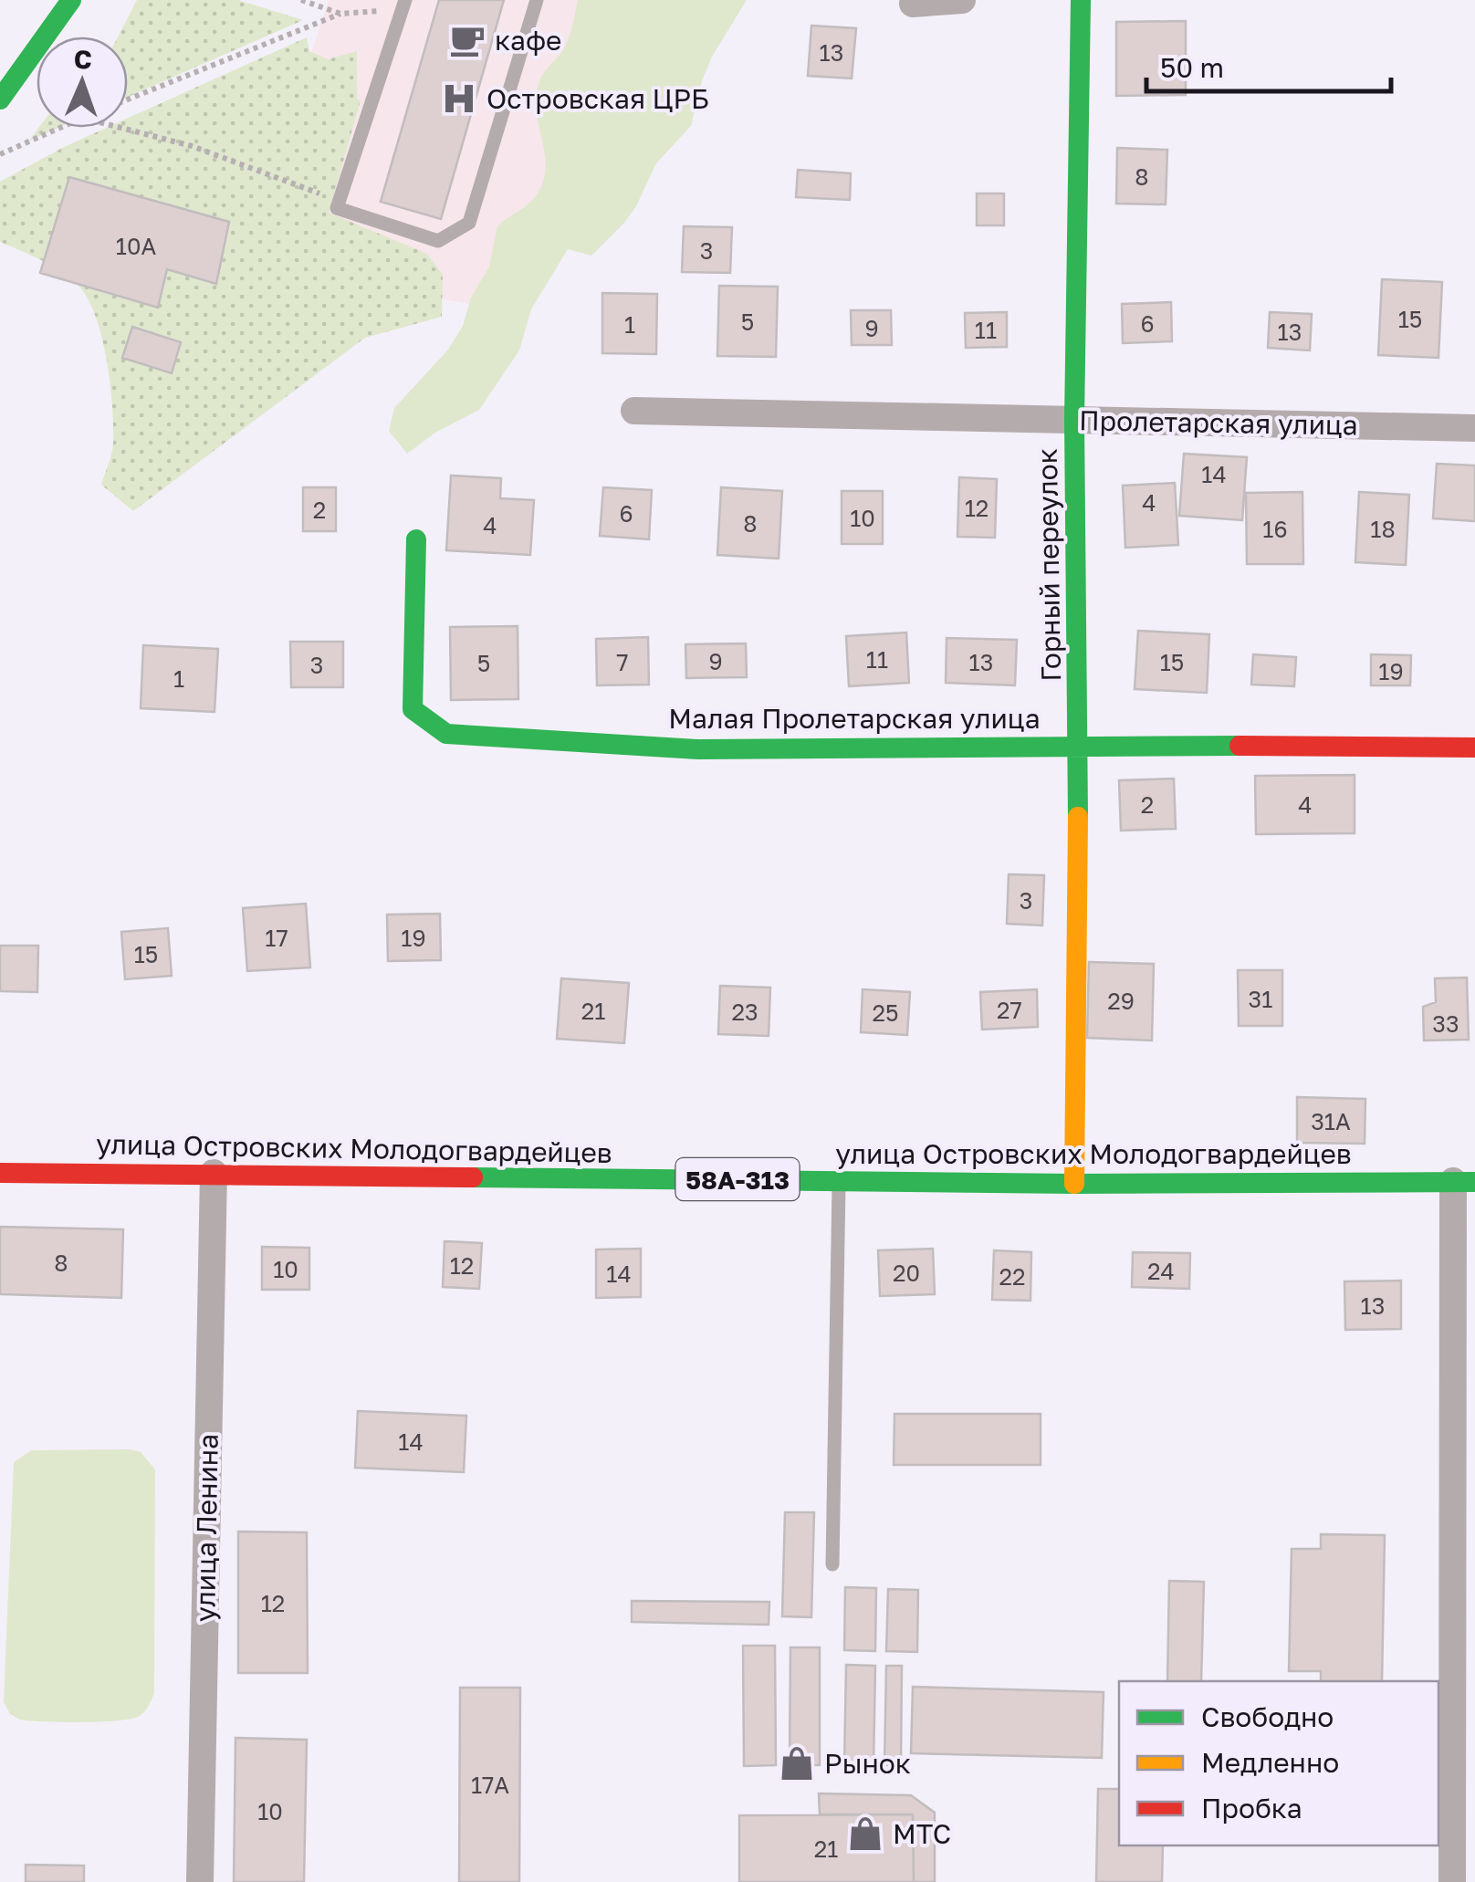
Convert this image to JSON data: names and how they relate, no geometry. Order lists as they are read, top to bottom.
{
  "streets": {
    "street": [
      "Пролетарская улица",
      "Горный переулок",
      "Малая Пролетарская улица",
      "улица Островских Молодогвардейцев",
      "58А-313",
      "улица Ленина"
    ]
  },
  "crossings": [
    ["Пролетарская улица", "Горный переулок"],
    ["Горный переулок", "Малая Пролетарская улица"],
    ["Горный переулок", "улица Островских Молодогвардейцев"],
    ["улица Островских Молодогвардейцев", "улица Ленина"]
  ],
  "places": {
    "cafe": ["кафе"],
    "hospital": ["Островская ЦРБ"],
    "shop": ["Рынок", "МТС"]
  },
  "house_numbers": [
    "13",
    "8",
    "10А",
    "3",
    "15",
    "5",
    "6",
    "1",
    "9",
    "11",
    "13",
    "14",
    "4",
    "12",
    "2",
    "6",
    "10",
    "8",
    "4",
    "16",
    "18",
    "11",
    "9",
    "7",
    "13",
    "15",
    "5",
    "3",
    "19",
    "1",
    "2",
    "4",
    "3",
    "17",
    "19",
    "15",
    "31",
    "29",
    "27",
    "21",
    "23",
    "25",
    "33",
    "31А",
    "8",
    "12",
    "10",
    "24",
    "20",
    "14",
    "22",
    "13",
    "14",
    "12",
    "17А",
    "10",
    "21"
  ],
  "legend": ["Свободно", "Медленно", "Пробка"],
  "scale_bar": "50 m",
  "north": "top"
}
